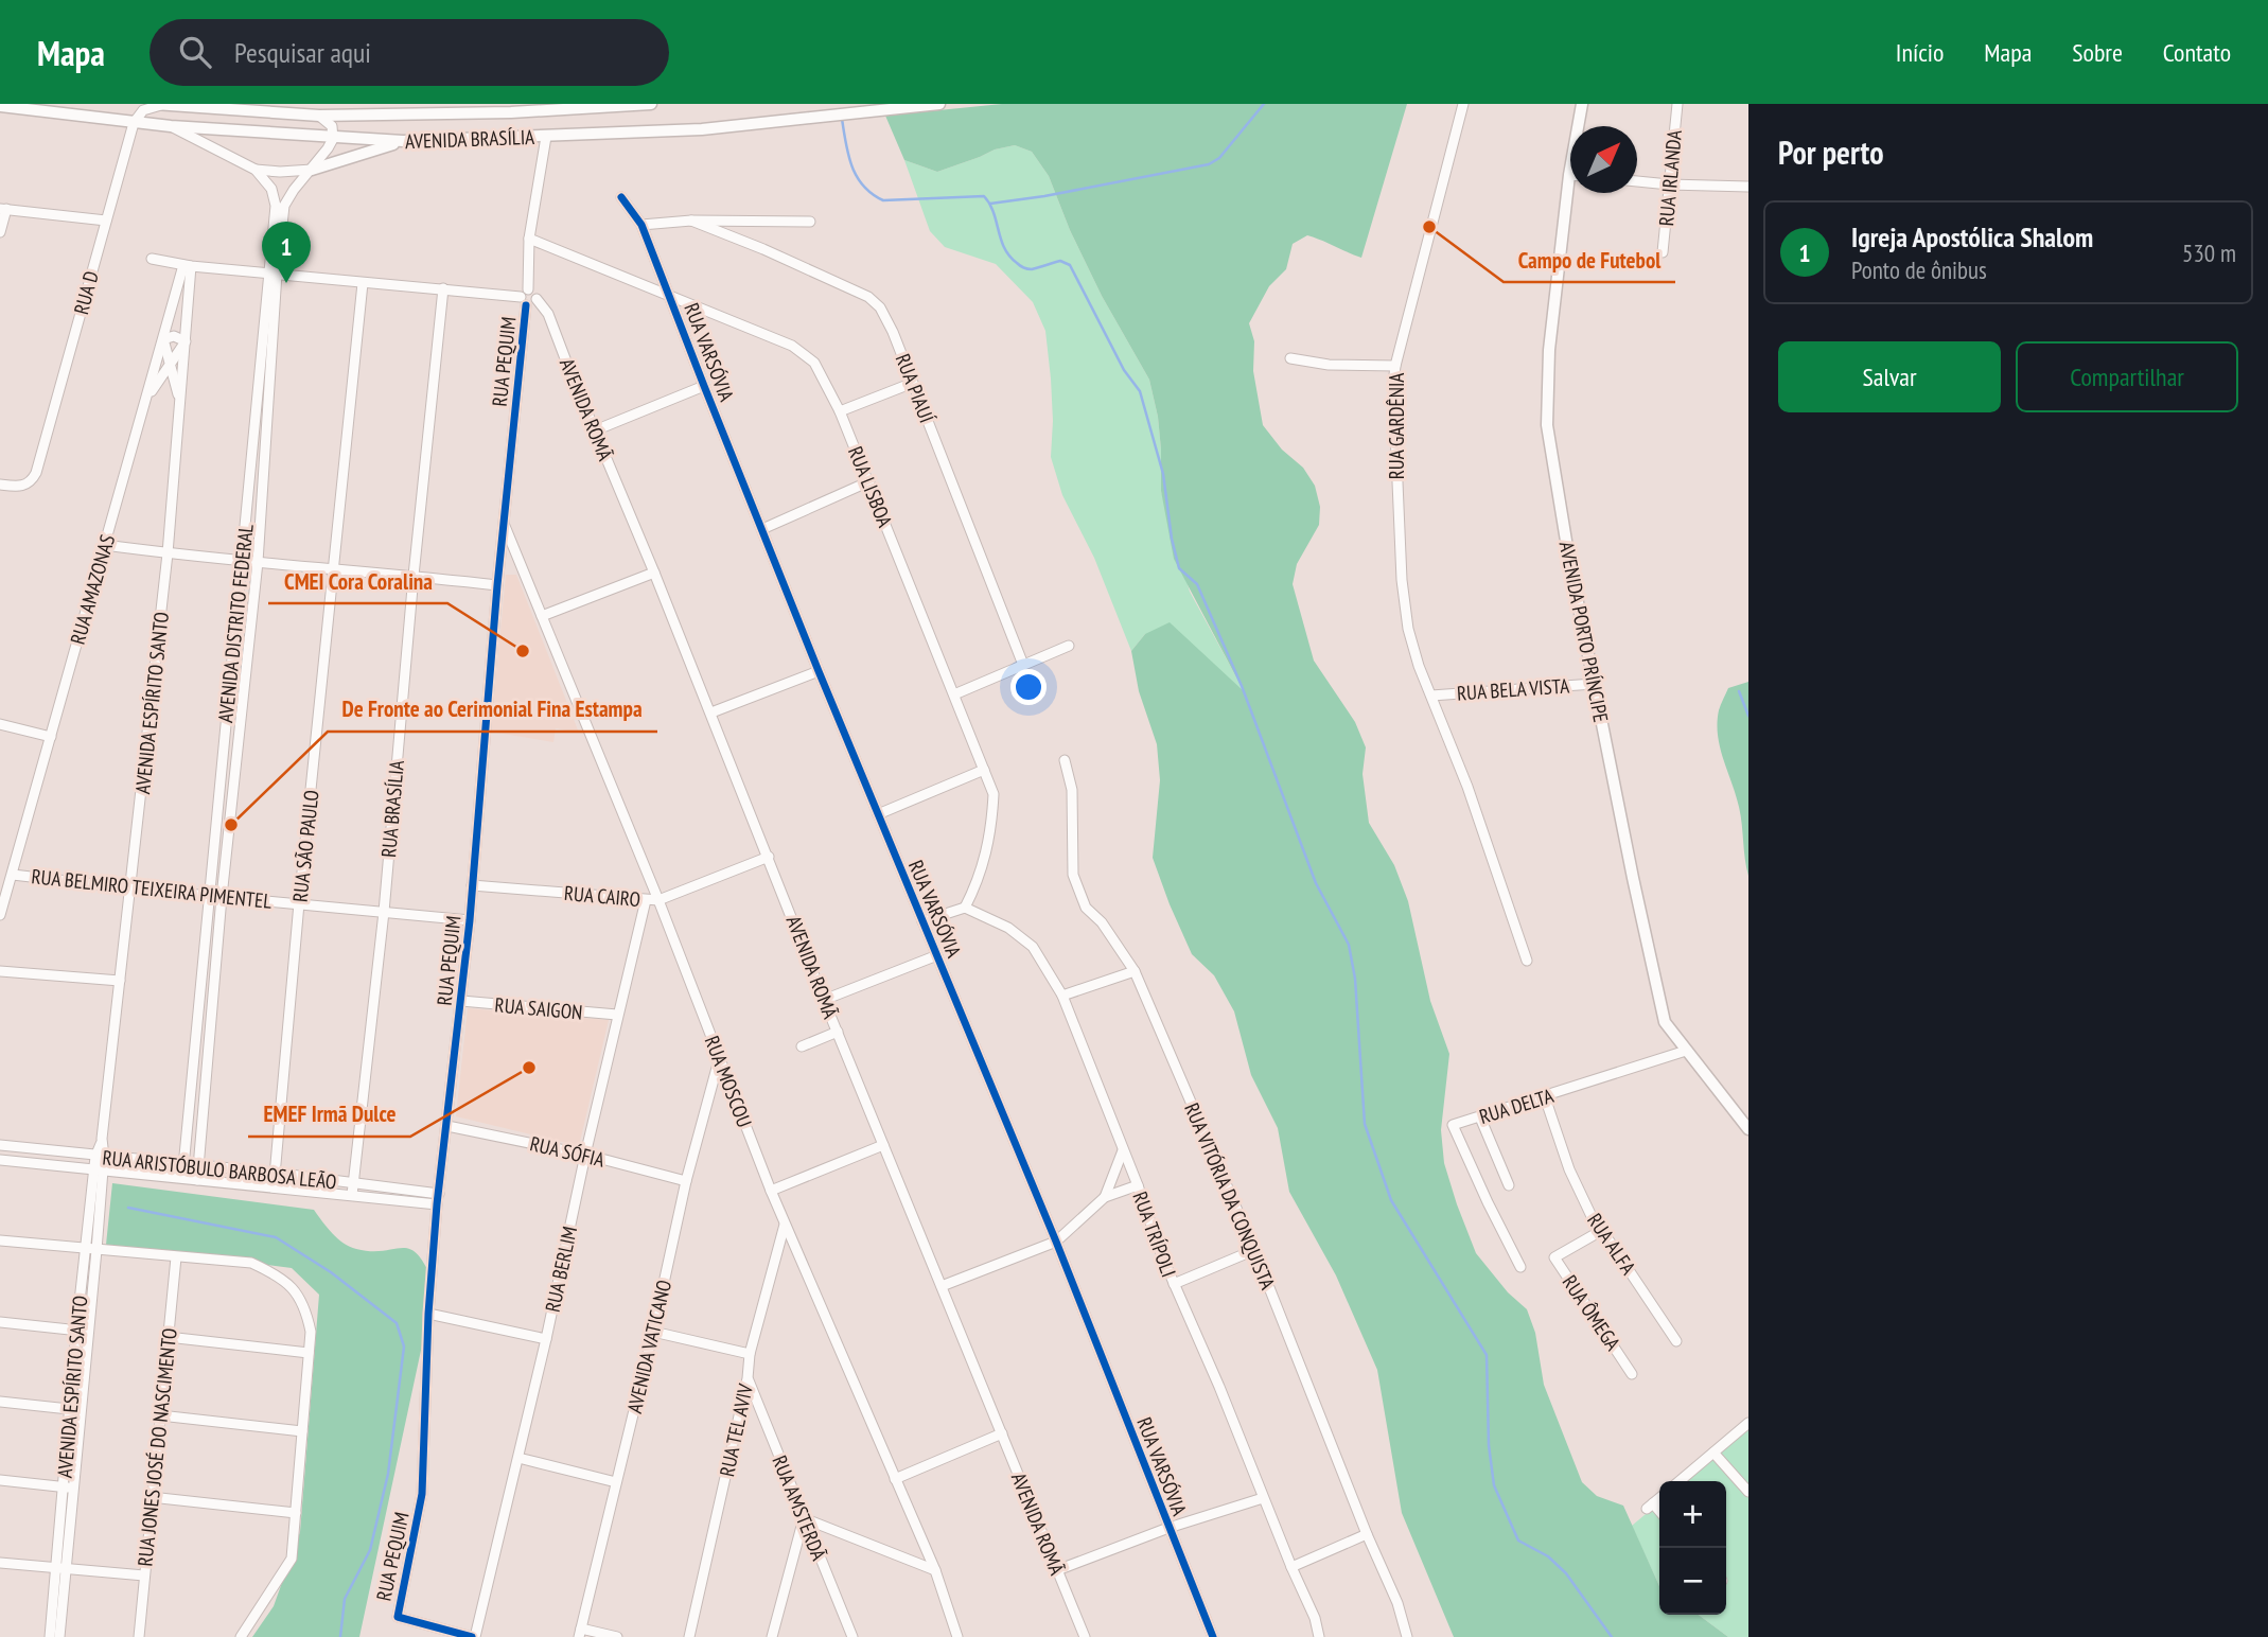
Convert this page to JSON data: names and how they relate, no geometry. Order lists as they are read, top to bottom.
{
  "streets": {
    "street": [
      "AVENIDA BRASÍLIA",
      "RUA IRLANDA",
      "RUA D",
      "RUA VARSÓVIA",
      "RUA PEQUIM",
      "RUA PIAUÍ",
      "AVENIDA ROMÃ",
      "RUA GARDÊNIA",
      "RUA LISBOA",
      "RUA AMAZONAS",
      "AVENIDA DISTRITO FEDERAL",
      "AVENIDA PORTO PRÍNCIPE",
      "RUA BELA VISTA",
      "AVENIDA ESPÍRITO SANTO",
      "RUA BRASÍLIA",
      "RUA SÃO PAULO",
      "RUA BELMIRO TEIXEIRA PIMENTEL",
      "RUA CAIRO",
      "RUA SAIGON",
      "RUA MOSCOU",
      "RUA DELTA",
      "RUA SÓFIA",
      "RUA ARISTÓBULO BARBOSA LEÃO",
      "RUA VITÓRIA DA CONQUISTA",
      "RUA TRÍPOLI",
      "RUA ALFA",
      "RUA BERLIM",
      "RUA ÔMEGA",
      "AVENIDA VATICANO",
      "RUA TEL AVIV",
      "RUA JONES JOSÉ DO NASCIMENTO",
      "RUA AMSTERDÃ"
    ]
  },
  "crossings": [
    ["AVENIDA BRASÍLIA", "RUA D"],
    ["AVENIDA BRASÍLIA", "RUA PEQUIM"],
    ["AVENIDA BRASÍLIA", "AVENIDA DISTRITO FEDERAL"],
    ["RUA VARSÓVIA", "RUA LISBOA"],
    ["RUA PEQUIM", "AVENIDA ROMÃ"],
    ["RUA PEQUIM", "RUA LISBOA"],
    ["RUA PEQUIM", "RUA BELMIRO TEIXEIRA PIMENTEL"],
    ["RUA PEQUIM", "RUA CAIRO"],
    ["RUA PEQUIM", "RUA SAIGON"],
    ["RUA PEQUIM", "RUA MOSCOU"],
    ["RUA PEQUIM", "RUA SÓFIA"],
    ["RUA PEQUIM", "RUA ARISTÓBULO BARBOSA LEÃO"],
    ["AVENIDA ROMÃ", "RUA CAIRO"],
    ["RUA GARDÊNIA", "RUA BELA VISTA"],
    ["RUA LISBOA", "RUA TRÍPOLI"],
    ["RUA AMAZONAS", "AVENIDA ESPÍRITO SANTO"],
    ["RUA AMAZONAS", "RUA BELMIRO TEIXEIRA PIMENTEL"],
    ["AVENIDA DISTRITO FEDERAL", "RUA BELMIRO TEIXEIRA PIMENTEL"],
    ["AVENIDA DISTRITO FEDERAL", "RUA ARISTÓBULO BARBOSA LEÃO"],
    ["AVENIDA PORTO PRÍNCIPE", "RUA BELA VISTA"],
    ["AVENIDA PORTO PRÍNCIPE", "RUA DELTA"],
    ["AVENIDA ESPÍRITO SANTO", "RUA BELMIRO TEIXEIRA PIMENTEL"],
    ["AVENIDA ESPÍRITO SANTO", "RUA ARISTÓBULO BARBOSA LEÃO"],
    ["RUA BRASÍLIA", "RUA BELMIRO TEIXEIRA PIMENTEL"],
    ["RUA BRASÍLIA", "RUA ARISTÓBULO BARBOSA LEÃO"],
    ["RUA SÃO PAULO", "RUA BELMIRO TEIXEIRA PIMENTEL"],
    ["RUA SÃO PAULO", "RUA ARISTÓBULO BARBOSA LEÃO"],
    ["RUA CAIRO", "RUA MOSCOU"],
    ["RUA CAIRO", "RUA BERLIM"],
    ["RUA SAIGON", "RUA BERLIM"],
    ["RUA MOSCOU", "AVENIDA VATICANO"],
    ["RUA MOSCOU", "RUA TEL AVIV"],
    ["RUA DELTA", "RUA ALFA"],
    ["RUA SÓFIA", "RUA BERLIM"],
    ["RUA SÓFIA", "AVENIDA VATICANO"],
    ["RUA ALFA", "RUA ÔMEGA"],
    ["RUA TEL AVIV", "RUA AMSTERDÃ"]
  ],
  "places": [
    "Campo de Futebol",
    "CMEI Cora Coralina",
    "De Fronte ao Cerimonial Fina Estampa",
    "EMEF Irmã Dulce"
  ],
  "north": "top right",
  "page": {
    "header": "Mapa",
    "search": "Pesquisar aqui",
    "nav": [
      "Início",
      "Mapa",
      "Sobre",
      "Contato"
    ],
    "heading": "Por perto",
    "list": [
      {
        "mark": "1",
        "name": "Igreja Apostólica Shalom",
        "note": "Ponto de ônibus",
        "value": "530 m"
      }
    ],
    "pins": "1",
    "buttons": ["Salvar", "Compartilhar"],
    "map_buttons": ["+", "−"]
  }
}
